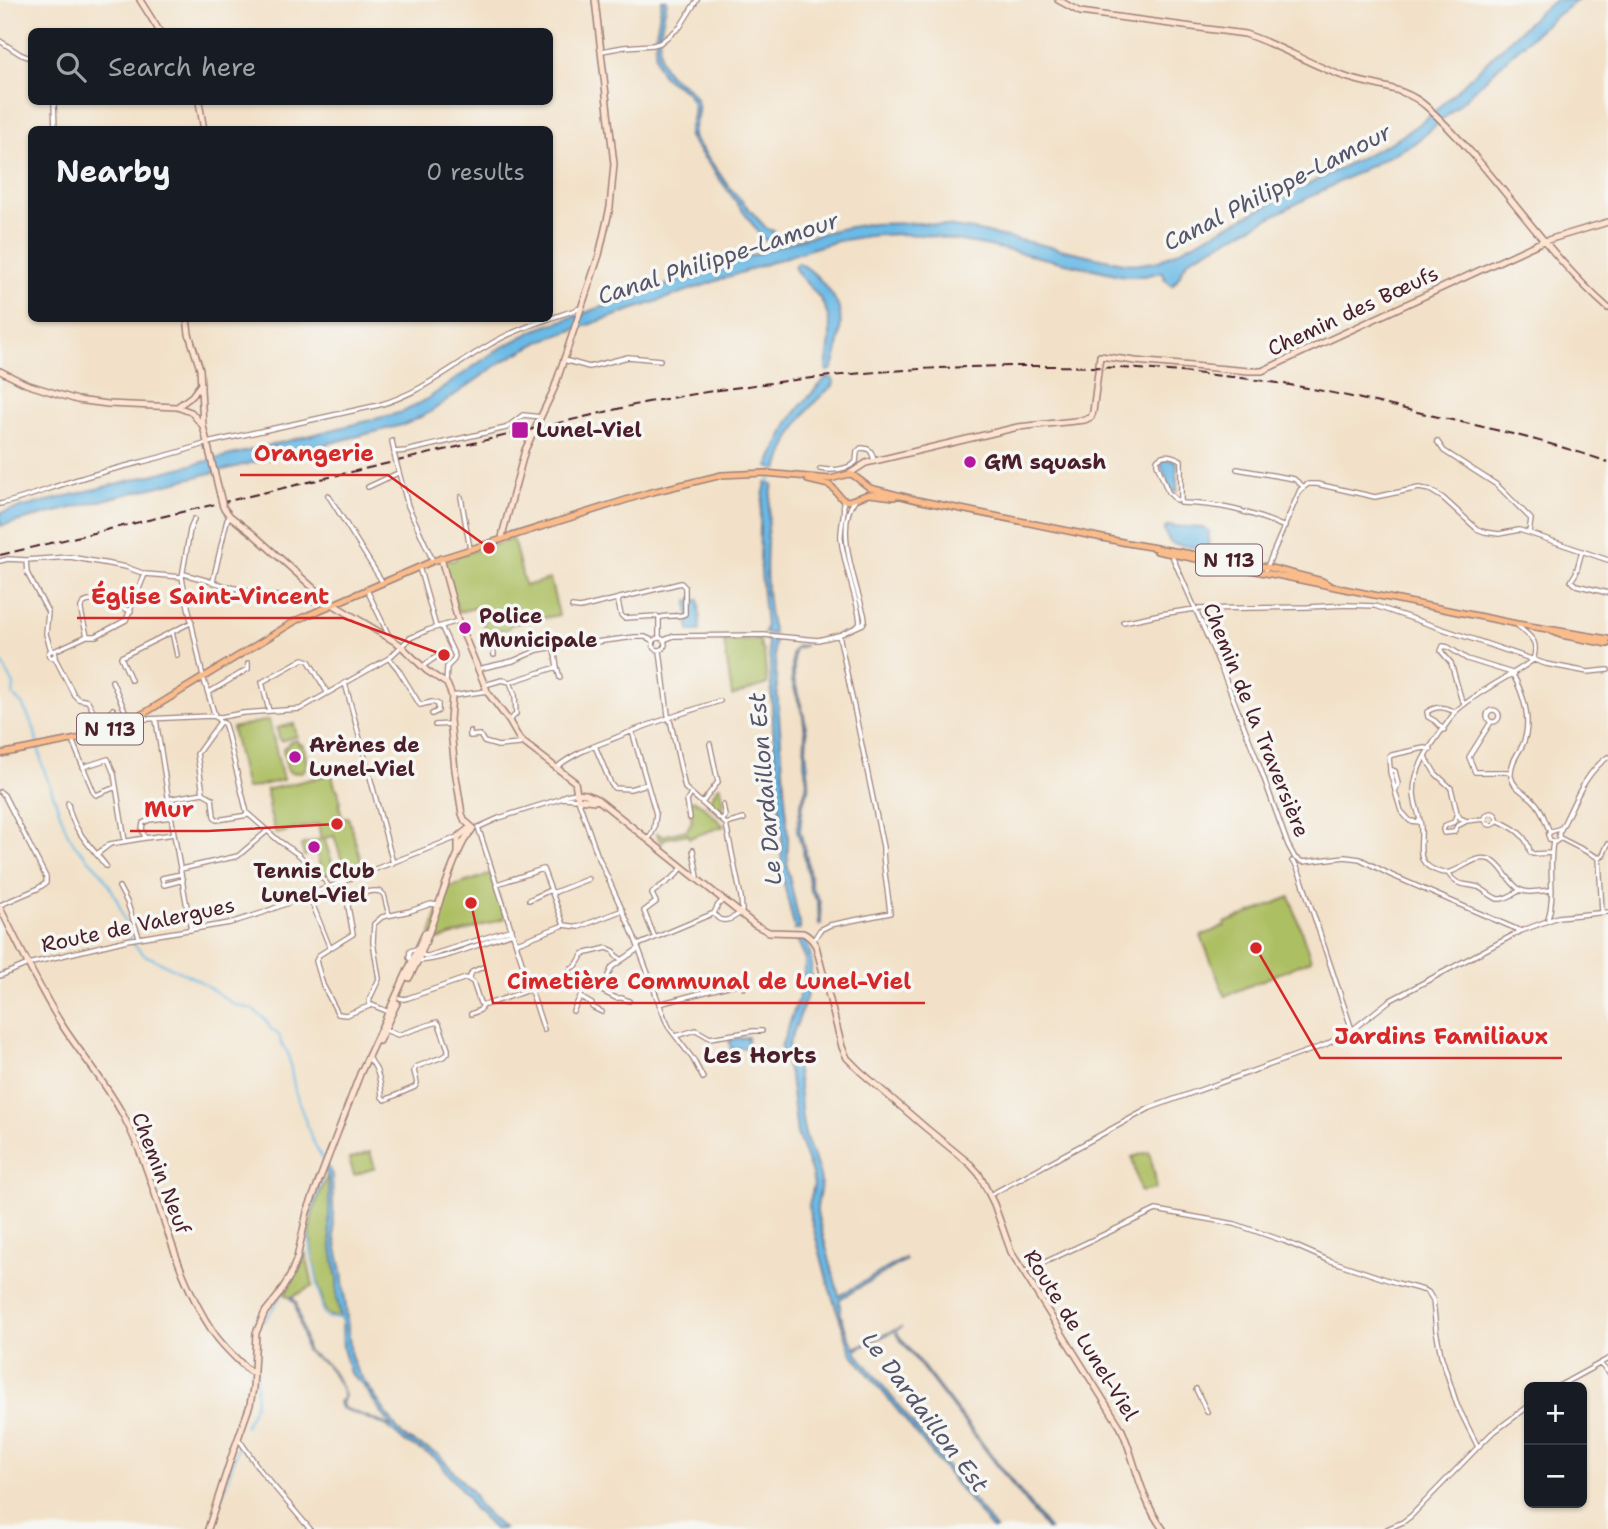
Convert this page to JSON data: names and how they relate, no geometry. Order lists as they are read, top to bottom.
{
  "streets": {
    "main road": ["N 113"],
    "street": [
      "Chemin des Bœufs",
      "Chemin de la Traversière",
      "Route de Valergues",
      "Chemin Neuf",
      "Route de Lunel-Viel"
    ]
  },
  "crossings": [
    ["N 113", "Chemin de la Traversière"],
    ["Route de Valergues", "Chemin Neuf"]
  ],
  "districts": ["Les Horts"],
  "water": ["Canal Philippe-Lamour", "Le Dardaillon Est"],
  "places": {
    "transit": ["Lunel-Viel"],
    "other": [
      "GM squash",
      "Orangerie",
      "Police Municipale",
      "Église Saint-Vincent",
      "Arènes de Lunel-Viel",
      "Mur",
      "Tennis Club Lunel-Viel",
      "Cimetière Communal de Lunel-Viel",
      "Jardins Familiaux"
    ]
  },
  "page": {
    "search": "Search here",
    "heading": ["Nearby", "0 results"],
    "map_buttons": ["+", "−"]
  }
}
